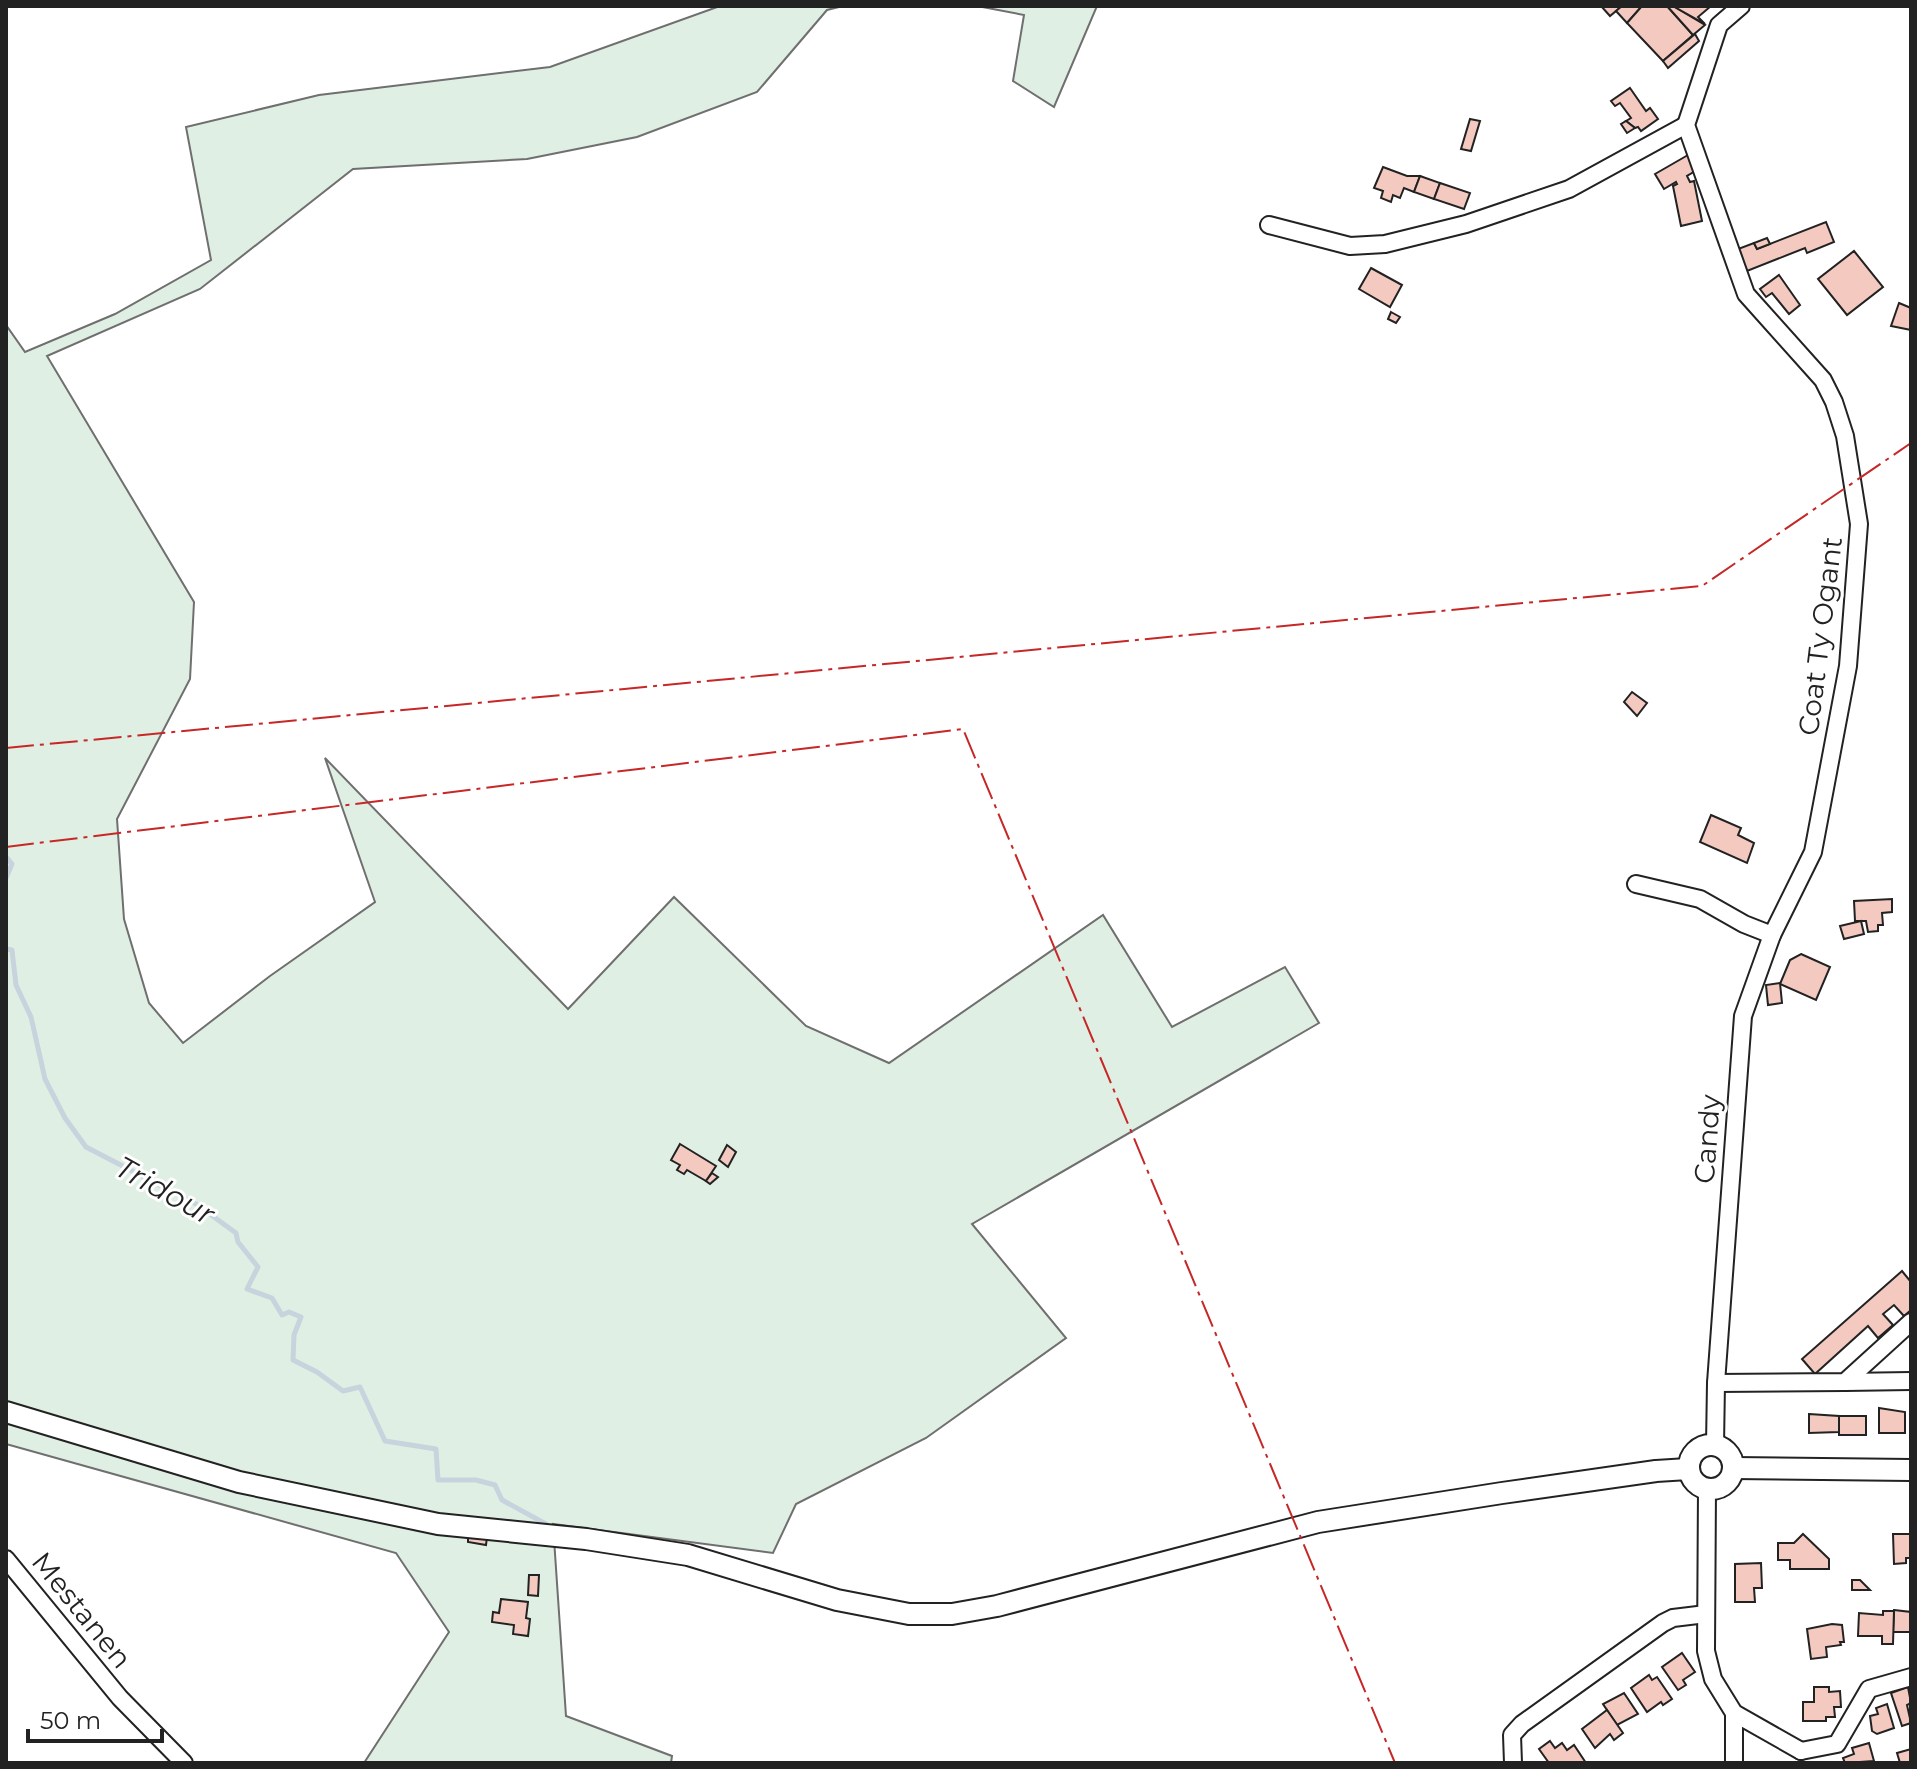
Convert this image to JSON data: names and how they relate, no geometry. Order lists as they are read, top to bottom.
{
  "streets": {
    "street": ["Coat Ty Ogant", "Candy", "Mestanen"]
  },
  "crossings": [
    ["Coat Ty Ogant", "Candy"]
  ],
  "water": ["Tridour"],
  "scale_bar": "50 m"
}
